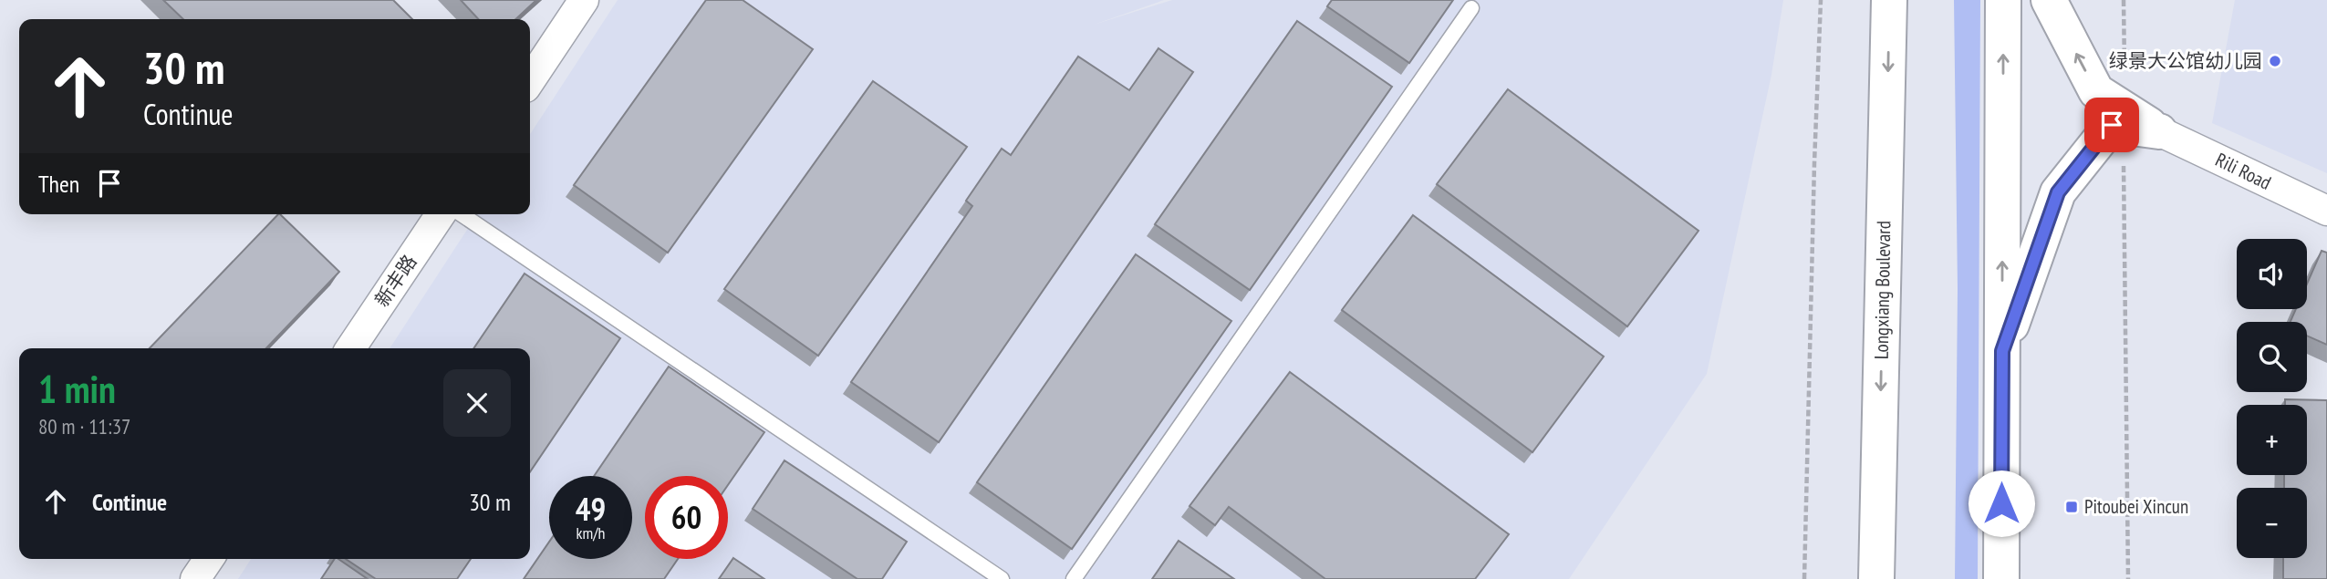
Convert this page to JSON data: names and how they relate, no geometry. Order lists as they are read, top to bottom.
{
  "streets": {
    "main road": ["Longxiang Boulevard"],
    "street": ["Rili Road", "新丰路"]
  },
  "places": {
    "other": ["绿景大公馆幼儿园"],
    "transit": ["Pitoubei Xincun"]
  },
  "page": {
    "turn": ["30 m", "Continue"],
    "then": "Then",
    "map_buttons": ["+", "−"],
    "heading": ["1 min", "80 m · 11:37"],
    "list": [
      {
        "name": "Continue",
        "value": "30 m"
      }
    ],
    "speed": "49 km/h",
    "limit": "60"
  }
}
